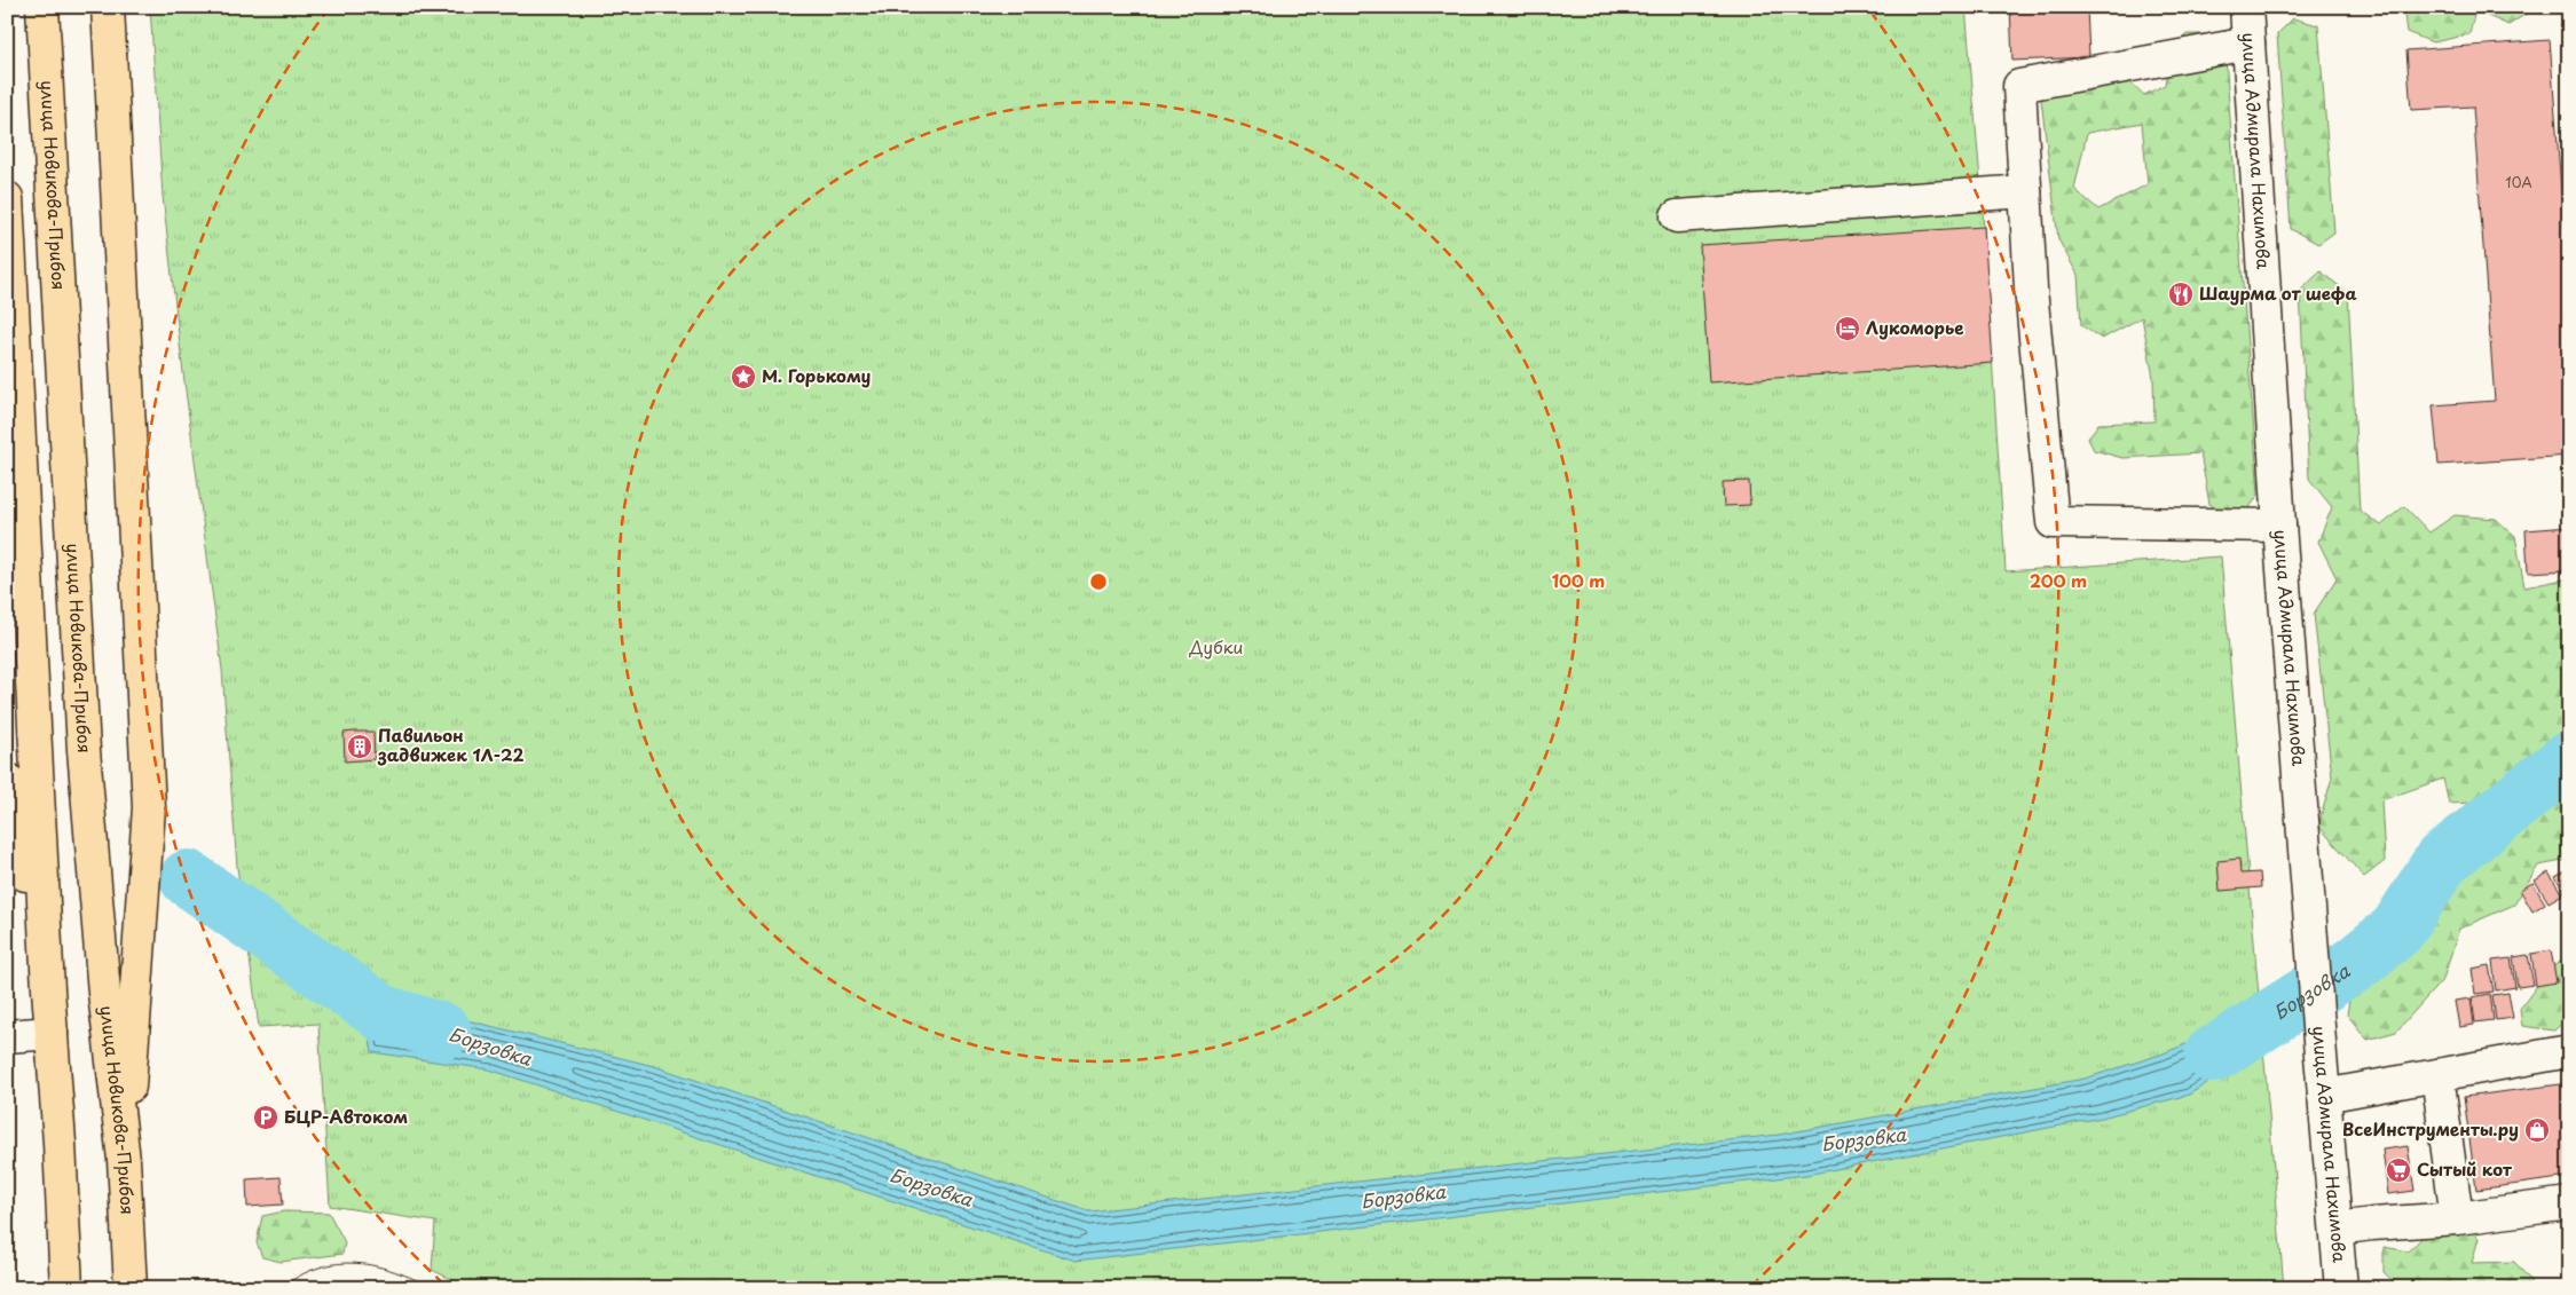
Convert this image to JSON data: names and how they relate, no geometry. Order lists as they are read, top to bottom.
{
  "streets": {
    "main road": ["улица Новикова-Прибоя"],
    "street": ["улица Адмирала Нахимова"]
  },
  "water": ["Борзовка"],
  "parks": ["Дубки"],
  "places": {
    "restaurant": ["Шаурма от шефа"],
    "hotel": ["Лукоморье"],
    "place": ["М. Горькому"],
    "building": ["Павильон задвижек 1Л-22"],
    "parking": ["БЦР-Автоком"],
    "shop": ["ВсеИнструменты.ру"],
    "supermarket": ["Сытый кот"]
  },
  "house_numbers": ["10А"],
  "rings": ["100 m", "200 m"]
}
